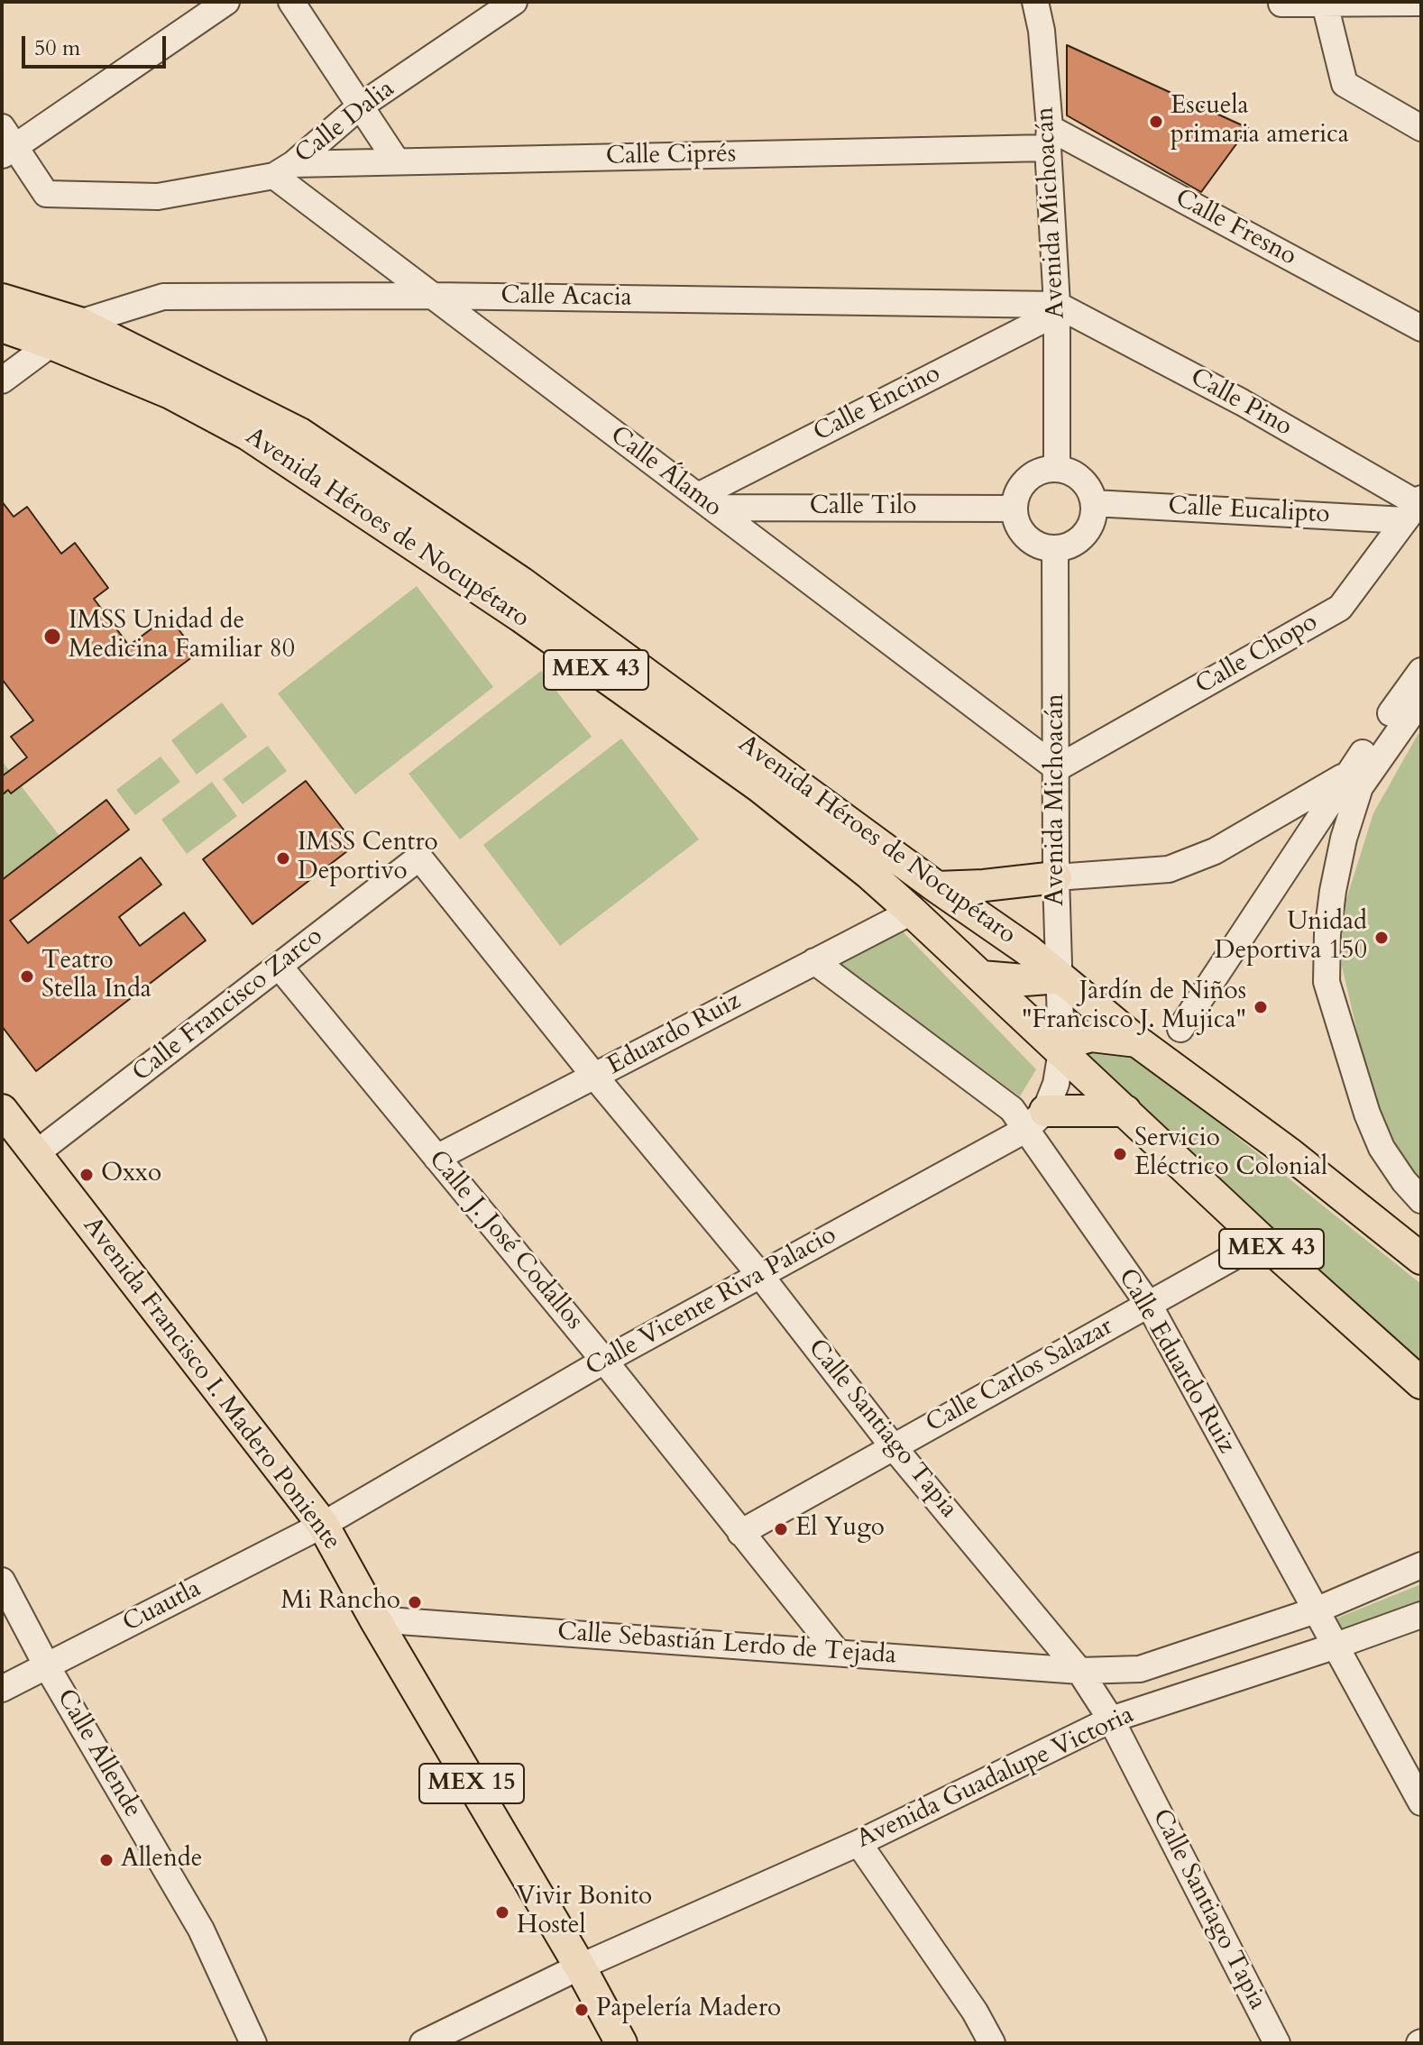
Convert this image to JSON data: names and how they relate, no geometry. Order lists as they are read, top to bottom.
{
  "streets": {
    "main road": [
      "Avenida Héroes de Nocupétaro",
      "MEX 43",
      "Avenida Francisco I. Madero Poniente",
      "MEX 15"
    ],
    "street": [
      "Calle Dalia",
      "Calle Ciprés",
      "Avenida Michoacán",
      "Calle Fresno",
      "Calle Acacia",
      "Calle Pino",
      "Calle Encino",
      "Calle Álamo",
      "Calle Tilo",
      "Calle Eucalipto",
      "Calle Chopo",
      "Calle Francisco Zarco",
      "Eduardo Ruiz",
      "Calle J. José Codallos",
      "Calle Vicente Riva Palacio",
      "Calle Eduardo Ruiz",
      "Calle Carlos Salazar",
      "Calle Santiago Tapia",
      "Cuautla",
      "Calle Sebastián Lerdo de Tejada",
      "Calle Allende",
      "Avenida Guadalupe Victoria"
    ]
  },
  "crossings": [
    ["Calle Dalia", "Calle Ciprés"],
    ["Calle Dalia", "Calle Álamo"],
    ["Calle Ciprés", "Avenida Michoacán"],
    ["Calle Ciprés", "Calle Fresno"],
    ["Calle Ciprés", "Calle Álamo"],
    ["Avenida Michoacán", "Calle Fresno"],
    ["Avenida Michoacán", "Calle Acacia"],
    ["Avenida Michoacán", "Calle Pino"],
    ["Avenida Michoacán", "Calle Encino"],
    ["Avenida Michoacán", "Calle Álamo"],
    ["Avenida Michoacán", "Calle Tilo"],
    ["Avenida Michoacán", "Calle Eucalipto"],
    ["Avenida Michoacán", "Avenida Héroes de Nocupétaro"],
    ["Avenida Michoacán", "Calle Chopo"],
    ["Calle Acacia", "Calle Pino"],
    ["Calle Acacia", "Calle Encino"],
    ["Calle Acacia", "Calle Álamo"],
    ["Calle Acacia", "Avenida Héroes de Nocupétaro"],
    ["Calle Pino", "Calle Encino"],
    ["Calle Pino", "Calle Eucalipto"],
    ["Calle Pino", "Calle Chopo"],
    ["Calle Encino", "Calle Álamo"],
    ["Calle Encino", "Calle Tilo"],
    ["Calle Álamo", "Calle Tilo"],
    ["Calle Álamo", "Calle Chopo"],
    ["Calle Tilo", "Calle Eucalipto"],
    ["Calle Eucalipto", "Calle Chopo"],
    ["Avenida Héroes de Nocupétaro", "Eduardo Ruiz"],
    ["Avenida Héroes de Nocupétaro", "Calle Carlos Salazar"],
    ["Calle Francisco Zarco", "Calle J. José Codallos"],
    ["Calle Francisco Zarco", "Avenida Francisco I. Madero Poniente"],
    ["Calle Francisco Zarco", "Calle Santiago Tapia"],
    ["Eduardo Ruiz", "Calle J. José Codallos"],
    ["Eduardo Ruiz", "Calle Eduardo Ruiz"],
    ["Eduardo Ruiz", "Calle Santiago Tapia"],
    ["Calle J. José Codallos", "Calle Vicente Riva Palacio"],
    ["Calle J. José Codallos", "Calle Carlos Salazar"],
    ["Calle J. José Codallos", "Calle Sebastián Lerdo de Tejada"],
    ["Calle Vicente Riva Palacio", "Calle Eduardo Ruiz"],
    ["Calle Vicente Riva Palacio", "Avenida Francisco I. Madero Poniente"],
    ["Calle Vicente Riva Palacio", "Calle Santiago Tapia"],
    ["Calle Vicente Riva Palacio", "Cuautla"],
    ["Calle Eduardo Ruiz", "Calle Carlos Salazar"],
    ["Calle Eduardo Ruiz", "Avenida Guadalupe Victoria"],
    ["Calle Carlos Salazar", "Calle Santiago Tapia"],
    ["Avenida Francisco I. Madero Poniente", "Cuautla"],
    ["Avenida Francisco I. Madero Poniente", "Calle Sebastián Lerdo de Tejada"],
    ["Avenida Francisco I. Madero Poniente", "Avenida Guadalupe Victoria"],
    ["Calle Santiago Tapia", "Calle Sebastián Lerdo de Tejada"],
    ["Calle Santiago Tapia", "Avenida Guadalupe Victoria"],
    ["Cuautla", "Calle Allende"],
    ["Calle Sebastián Lerdo de Tejada", "Avenida Guadalupe Victoria"]
  ],
  "places": [
    "Escuela primaria america",
    "IMSS Unidad de Medicina Familiar 80",
    "IMSS Centro Deportivo",
    "Unidad Deportiva 150",
    "Teatro Stella Inda",
    "Jardín de Niños \"Francisco J. Mujica\"",
    "Servicio Eléctrico Colonial",
    "Oxxo",
    "El Yugo",
    "Mi Rancho",
    "Allende",
    "Vivir Bonito Hostel",
    "Papelería Madero"
  ],
  "scale_bar": "50 m"
}
